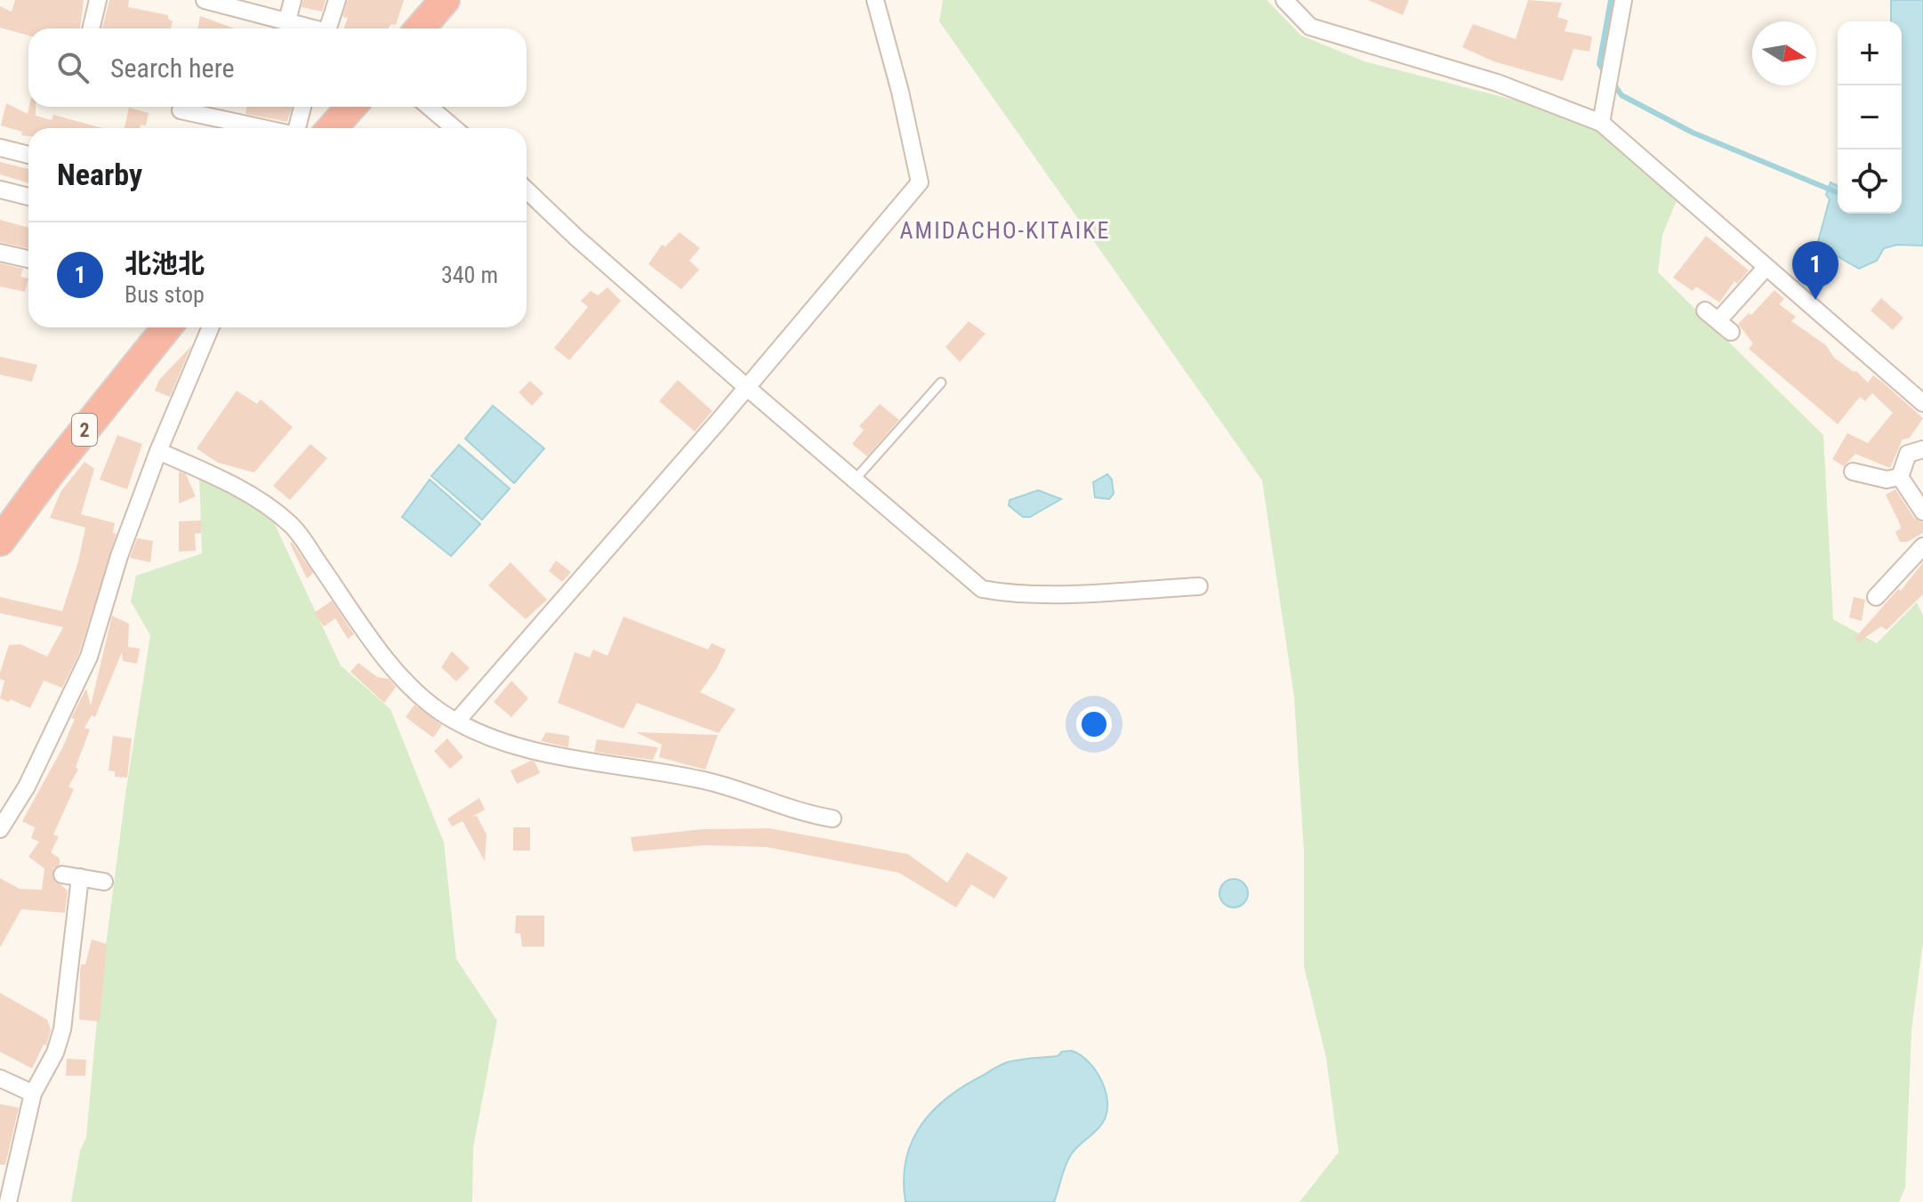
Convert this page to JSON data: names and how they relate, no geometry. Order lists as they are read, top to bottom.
{
  "streets": {
    "highway": ["2"]
  },
  "districts": ["AMIDACHO-KITAIKE"],
  "north": "right",
  "page": {
    "map_buttons": ["+", "−"],
    "search": "Search here",
    "heading": "Nearby",
    "list": [
      {
        "mark": "1",
        "name": "北池北",
        "note": "Bus stop",
        "value": "340 m"
      }
    ],
    "pins": "1"
  }
}
